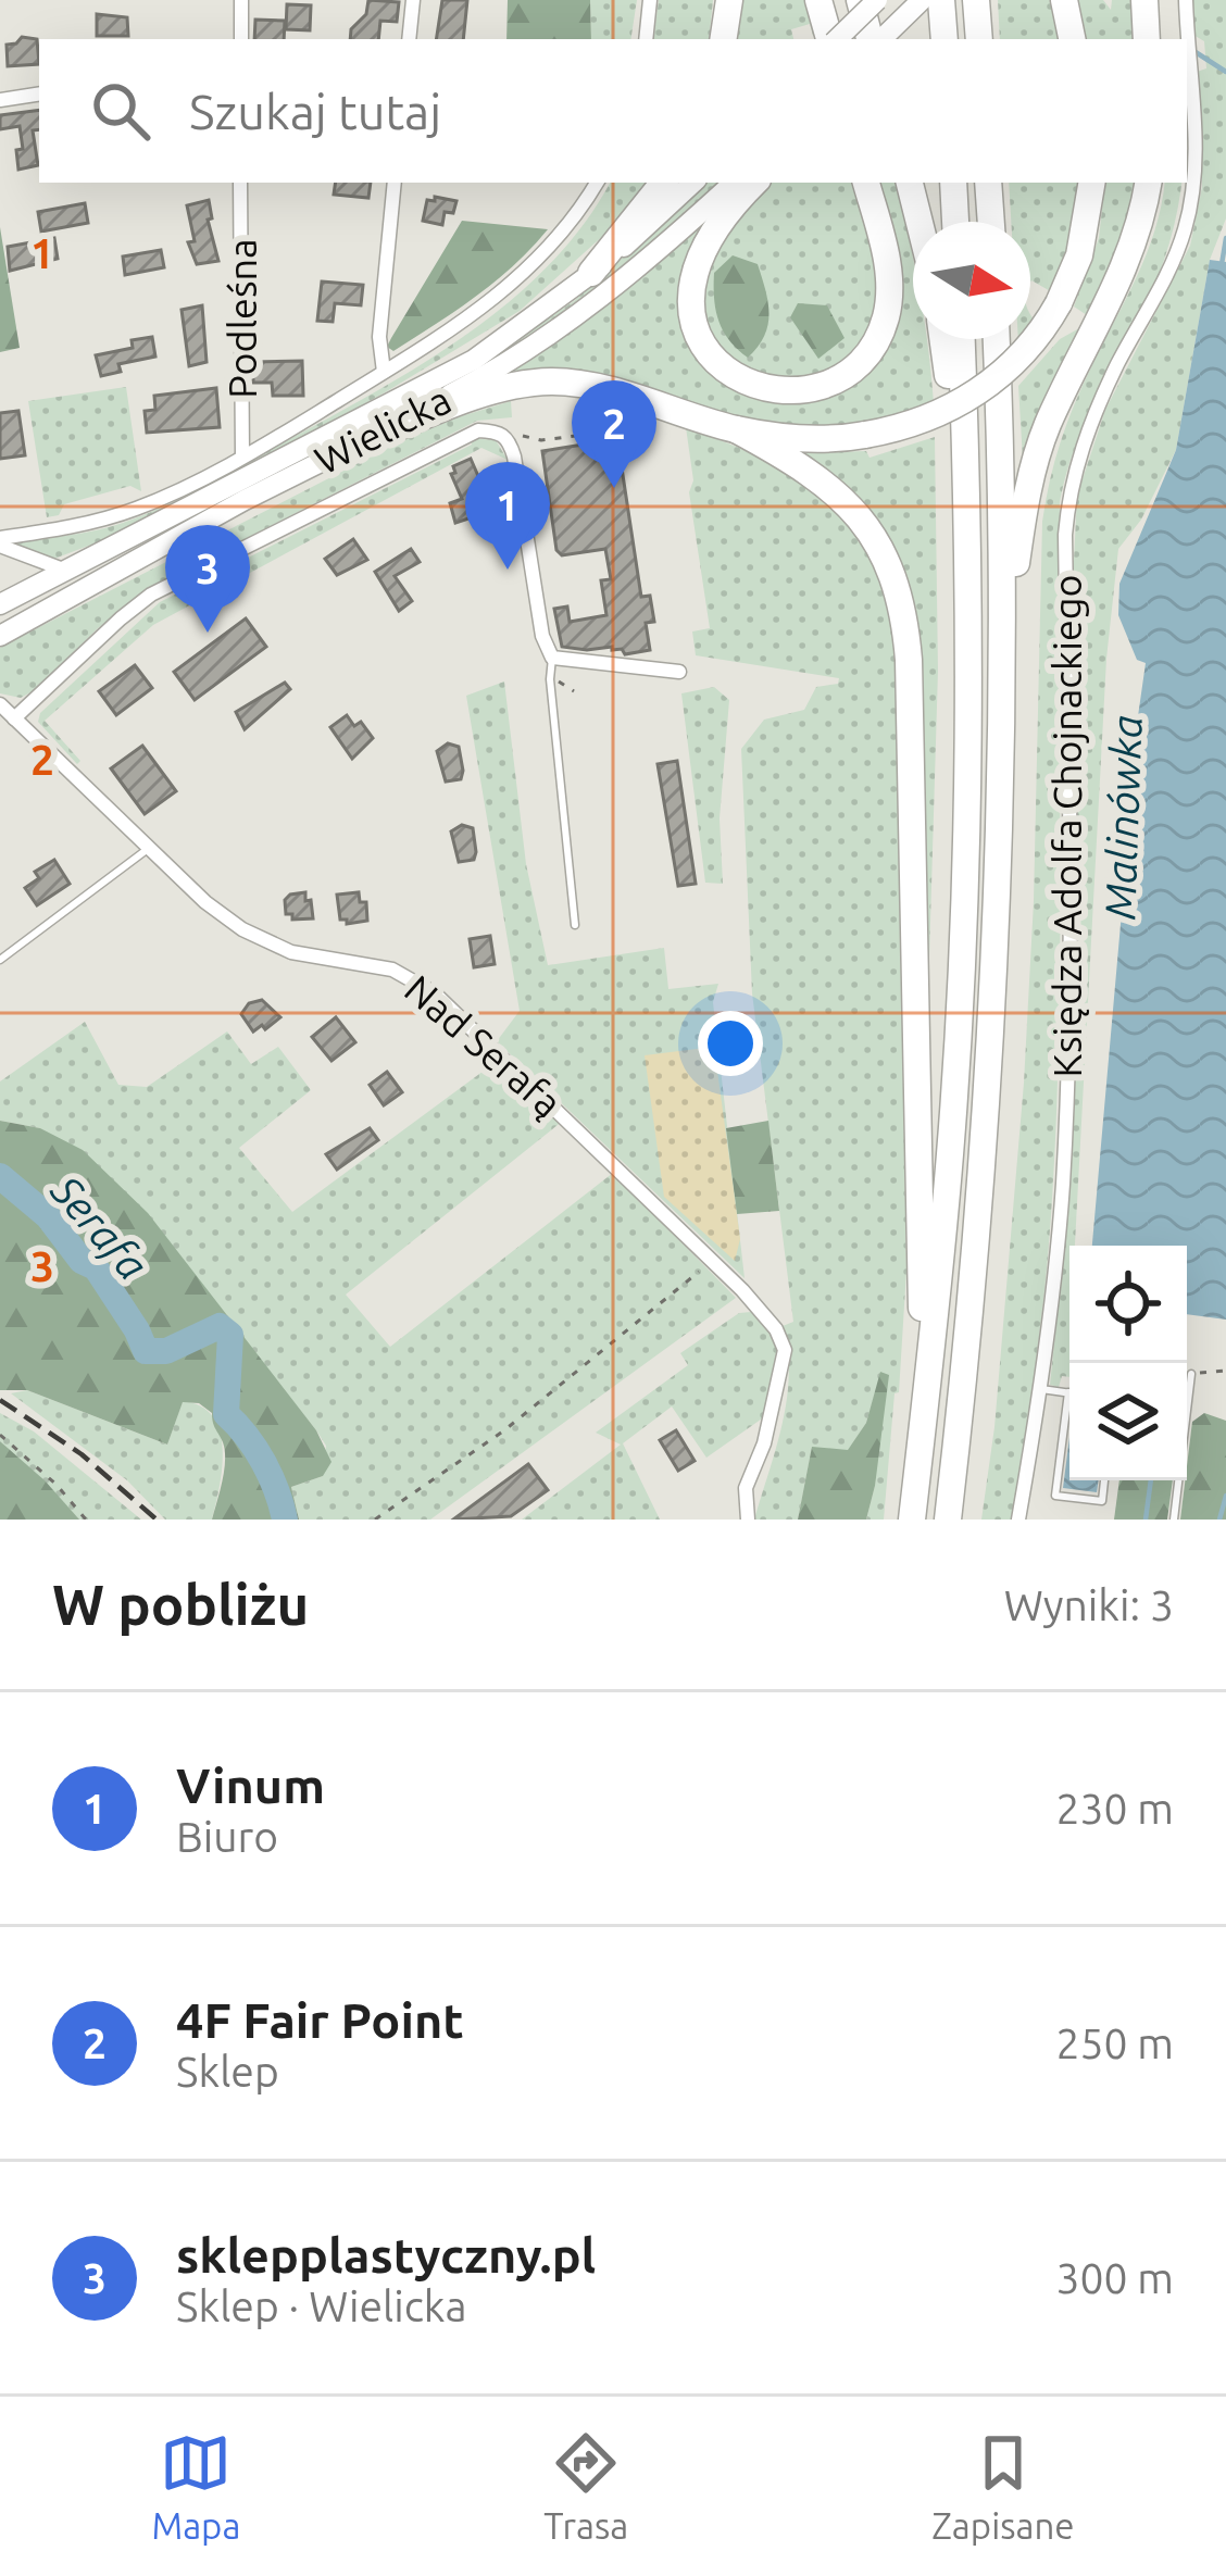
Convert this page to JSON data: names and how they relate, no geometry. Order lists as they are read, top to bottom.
{
  "streets": {
    "main road": ["Wielicka"],
    "street": ["Podleśna", "Księdza Adolfa Chojnackiego", "Nad Serafą"]
  },
  "water": ["Malinówka", "Serafa"],
  "north": "right",
  "page": {
    "search": "Szukaj tutaj",
    "pins": ["2", "1", "3"],
    "heading": ["W pobliżu", "Wyniki: 3"],
    "list": [
      {
        "mark": "1",
        "name": "Vinum",
        "note": "Biuro",
        "value": "230 m"
      },
      {
        "mark": "2",
        "name": "4F Fair Point",
        "note": "Sklep",
        "value": "250 m"
      },
      {
        "mark": "3",
        "name": "sklepplastyczny.pl",
        "note": "Sklep · Wielicka",
        "value": "300 m"
      }
    ],
    "nav": ["Mapa", "Trasa", "Zapisane"]
  },
  "grid": {
    "rows": ["1", "2", "3"]
  }
}
